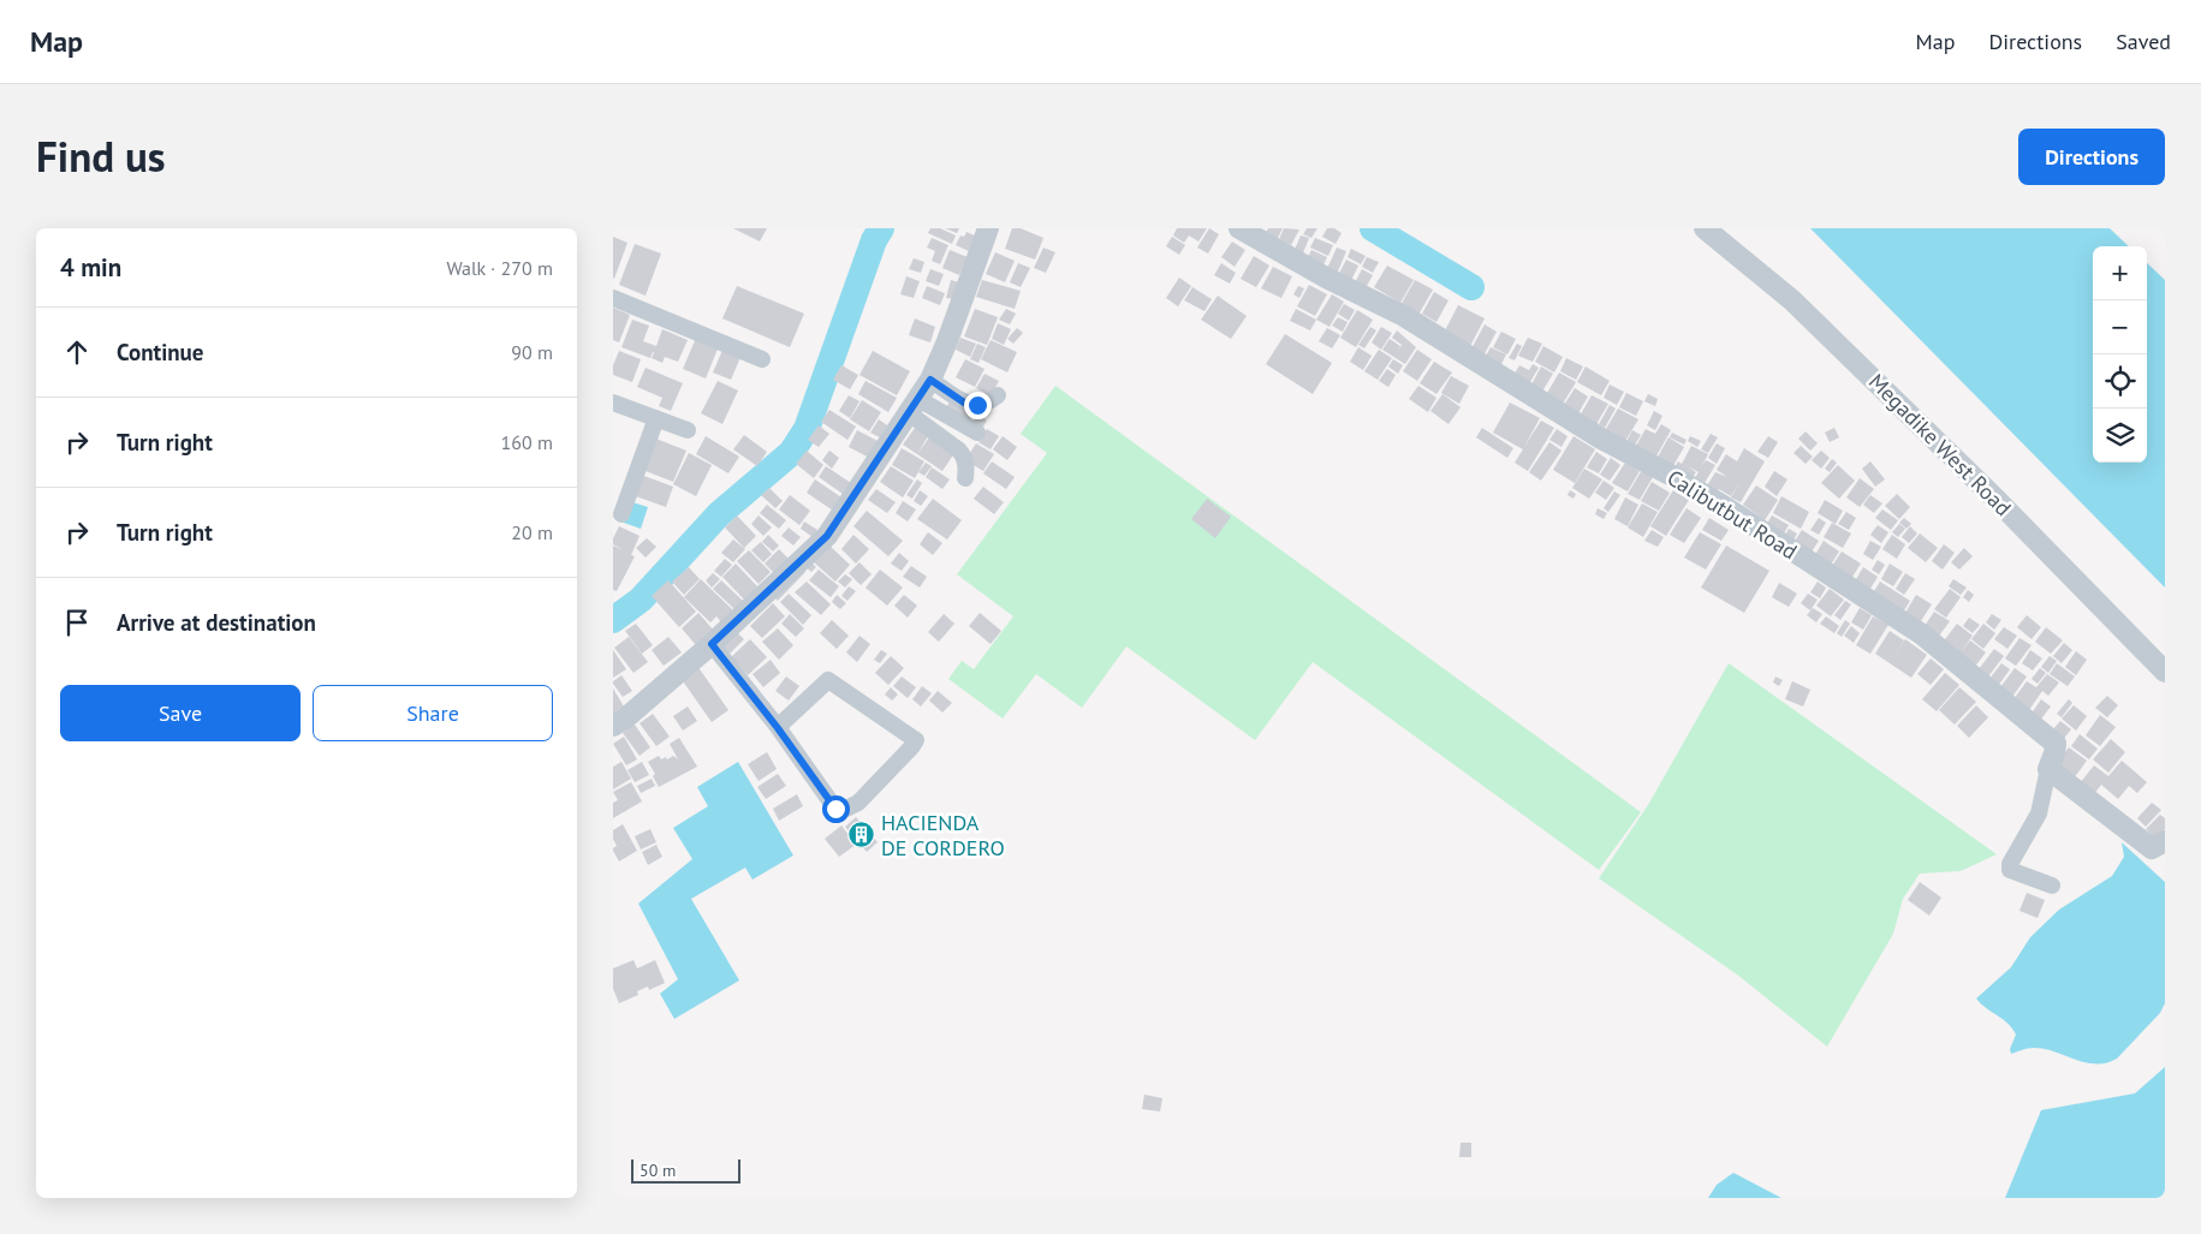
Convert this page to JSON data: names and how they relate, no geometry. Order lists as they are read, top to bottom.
{
  "streets": {
    "street": ["Megadike West Road", "Calibutbut Road"]
  },
  "places": {
    "building": ["HACIENDA DE CORDERO"]
  },
  "scale_bar": "50 m",
  "page": {
    "header": "Map",
    "nav": ["Map", "Directions", "Saved"],
    "title": "Find us",
    "buttons": [
      "Directions",
      ["Save", "Share"]
    ],
    "heading": ["4 min", "Walk · 270 m"],
    "map_buttons": ["+", "−"],
    "list": [
      ["Continue", "90 m"],
      ["Turn right", "160 m"],
      ["Turn right", "20 m"],
      "Arrive at destination"
    ],
    "scale": "50 m"
  }
}
